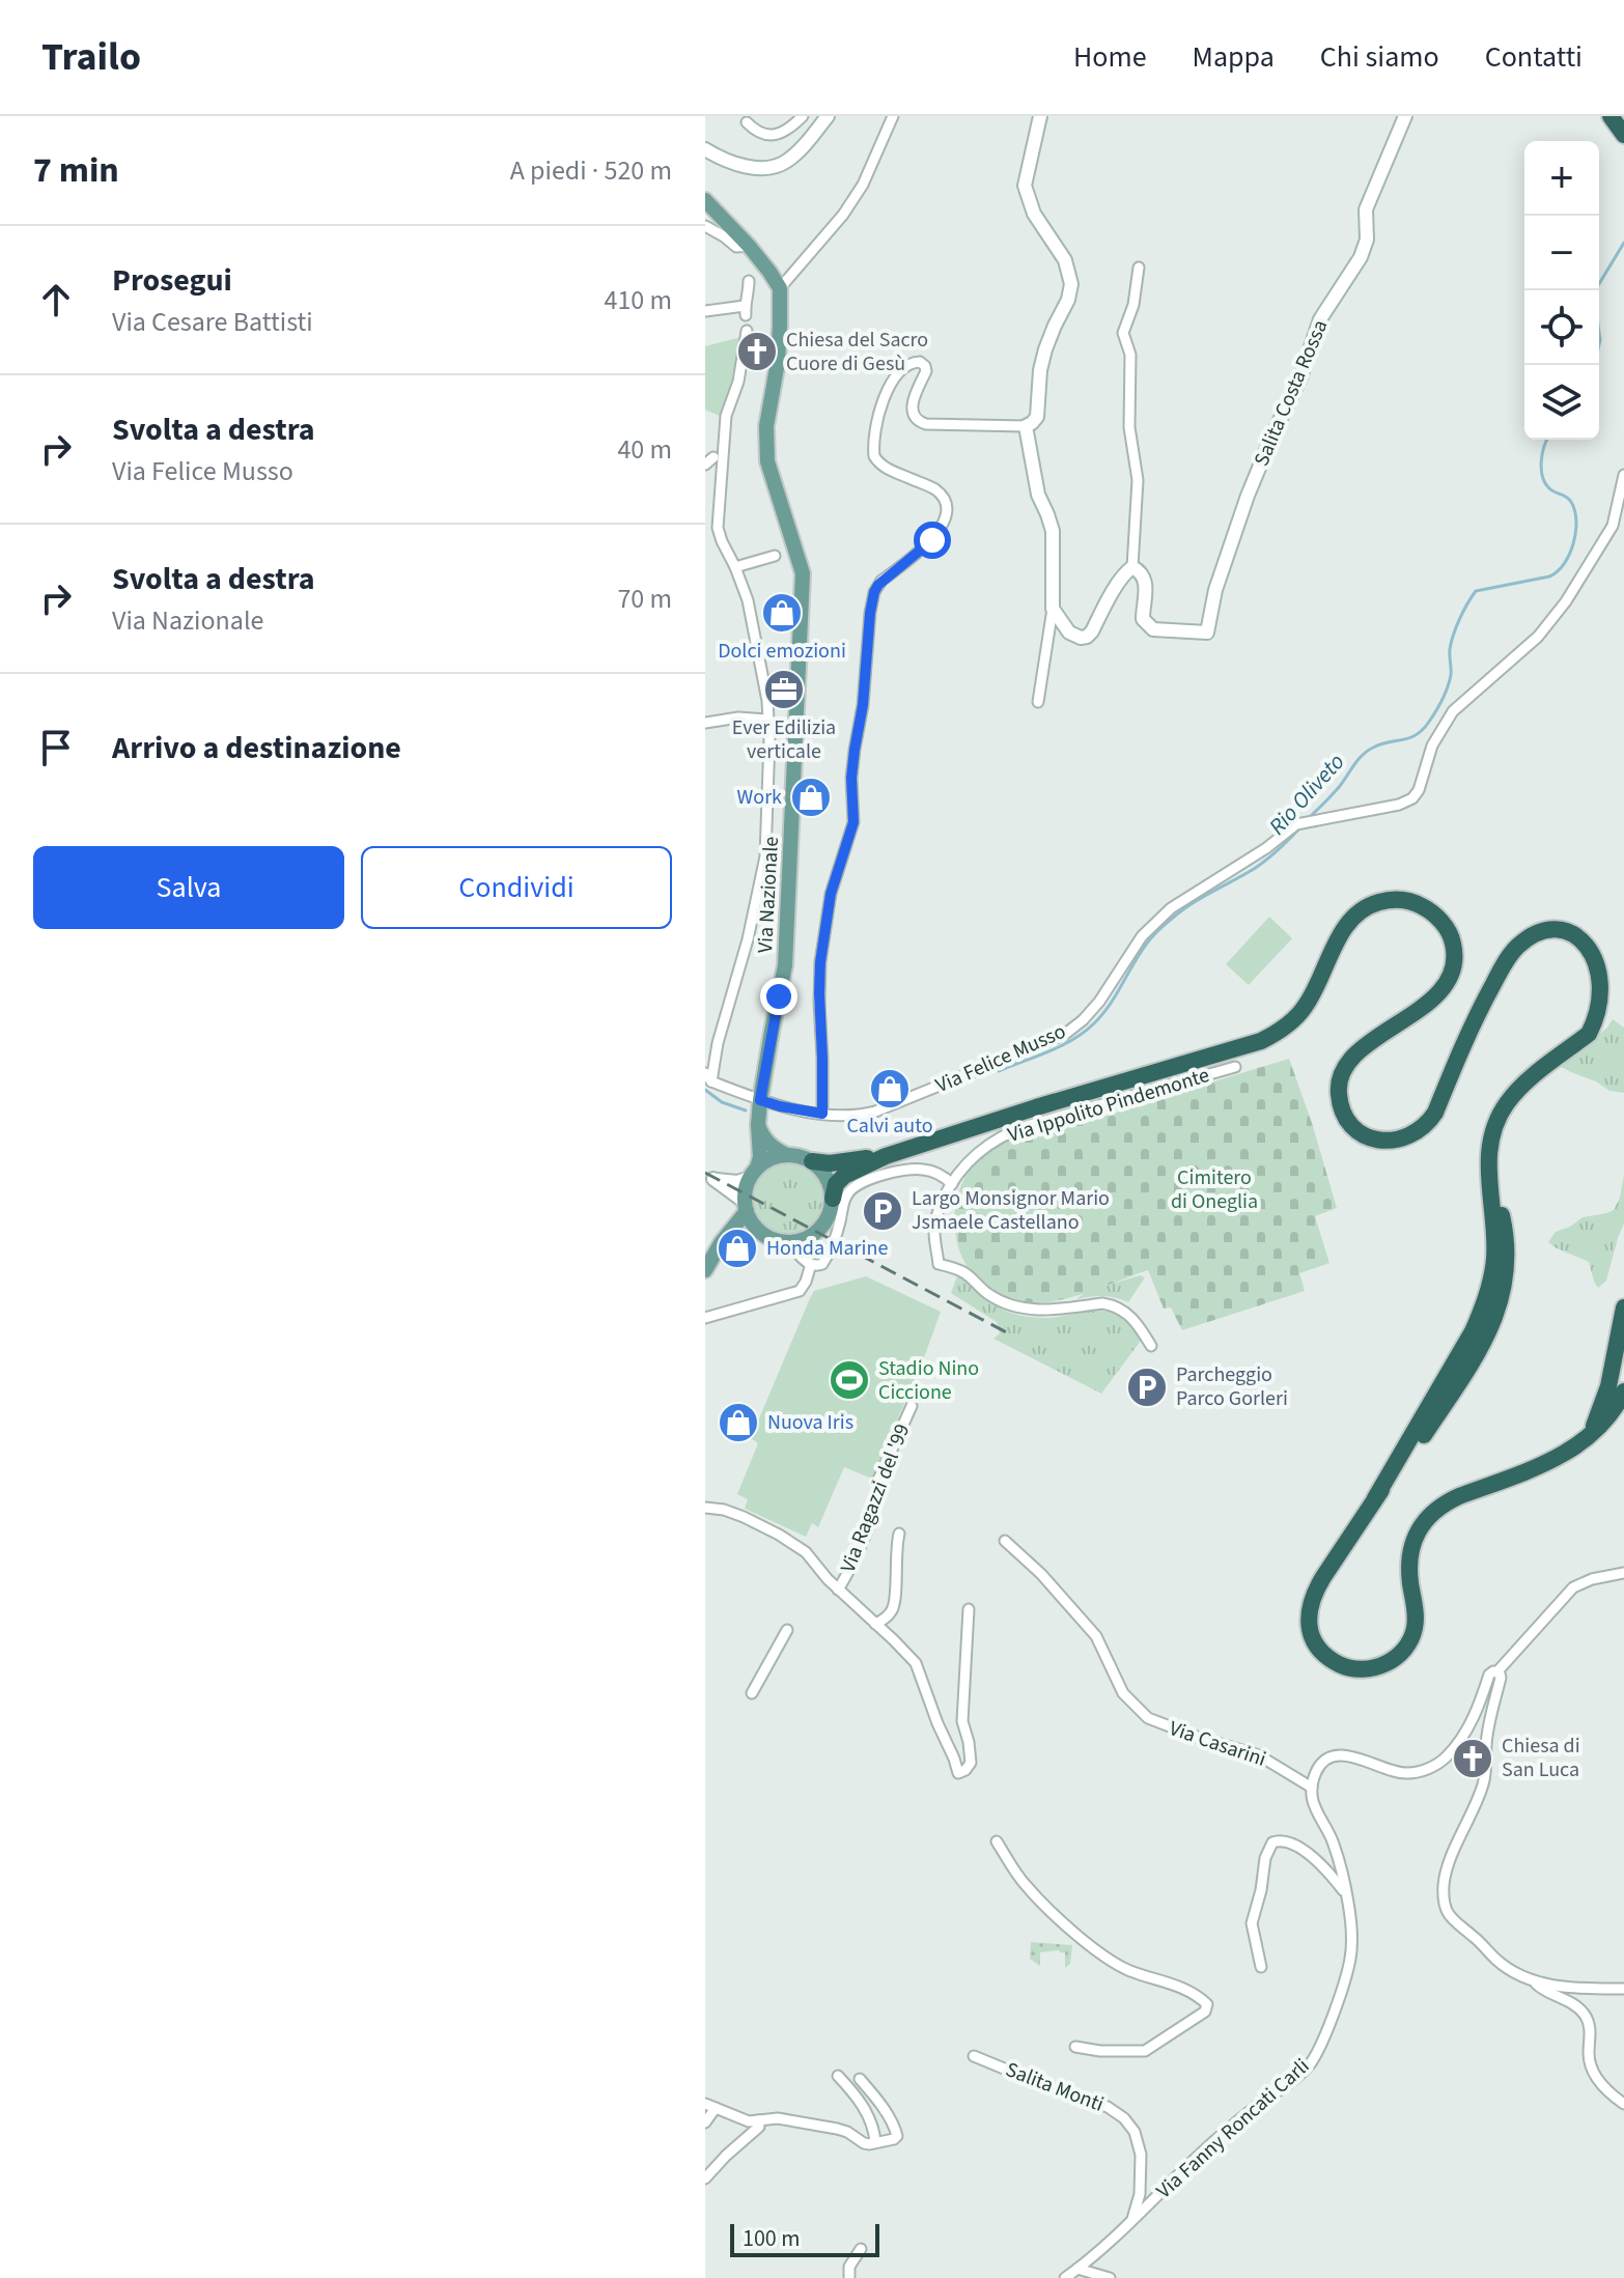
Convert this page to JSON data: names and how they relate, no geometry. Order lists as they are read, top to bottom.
{
  "streets": {
    "main road": ["Via Nazionale"],
    "street": [
      "Salita Costa Rossa",
      "Via Felice Musso",
      "Via Ippolito Pindemonte",
      "Via Ragazzi del '99",
      "Via Casarini",
      "Salita Monti",
      "Via Fanny Roncati Carli"
    ]
  },
  "crossings": [
    ["Via Nazionale", "Via Felice Musso"],
    ["Via Casarini", "Via Fanny Roncati Carli"],
    ["Salita Monti", "Via Fanny Roncati Carli"]
  ],
  "water": ["Rio Oliveto"],
  "parks": ["Cimitero di Oneglia"],
  "places": {
    "church": ["Chiesa del Sacro Cuore di Gesù", "Chiesa di San Luca"],
    "shop": [
      "Dolci emozioni",
      "Work",
      "Calvi auto",
      "Honda Marine",
      "Nuova Iris"
    ],
    "office": ["Ever Edilizia verticale"],
    "parking": ["Largo Monsignor Mario Jsmaele Castellano", "Parcheggio Parco Gorleri"],
    "sports": ["Stadio Nino Ciccione"]
  },
  "scale_bar": "100 m",
  "page": {
    "header": "Trailo",
    "nav": [
      "Home",
      "Mappa",
      "Chi siamo",
      "Contatti"
    ],
    "heading": ["7 min", "A piedi · 520 m"],
    "map_buttons": ["+", "−"],
    "list": [
      ["Prosegui", "Via Cesare Battisti", "410 m"],
      ["Svolta a destra", "Via Felice Musso", "40 m"],
      ["Svolta a destra", "Via Nazionale", "70 m"],
      "Arrivo a destinazione"
    ],
    "buttons": ["Salva", "Condividi"],
    "scale": "100 m"
  }
}
